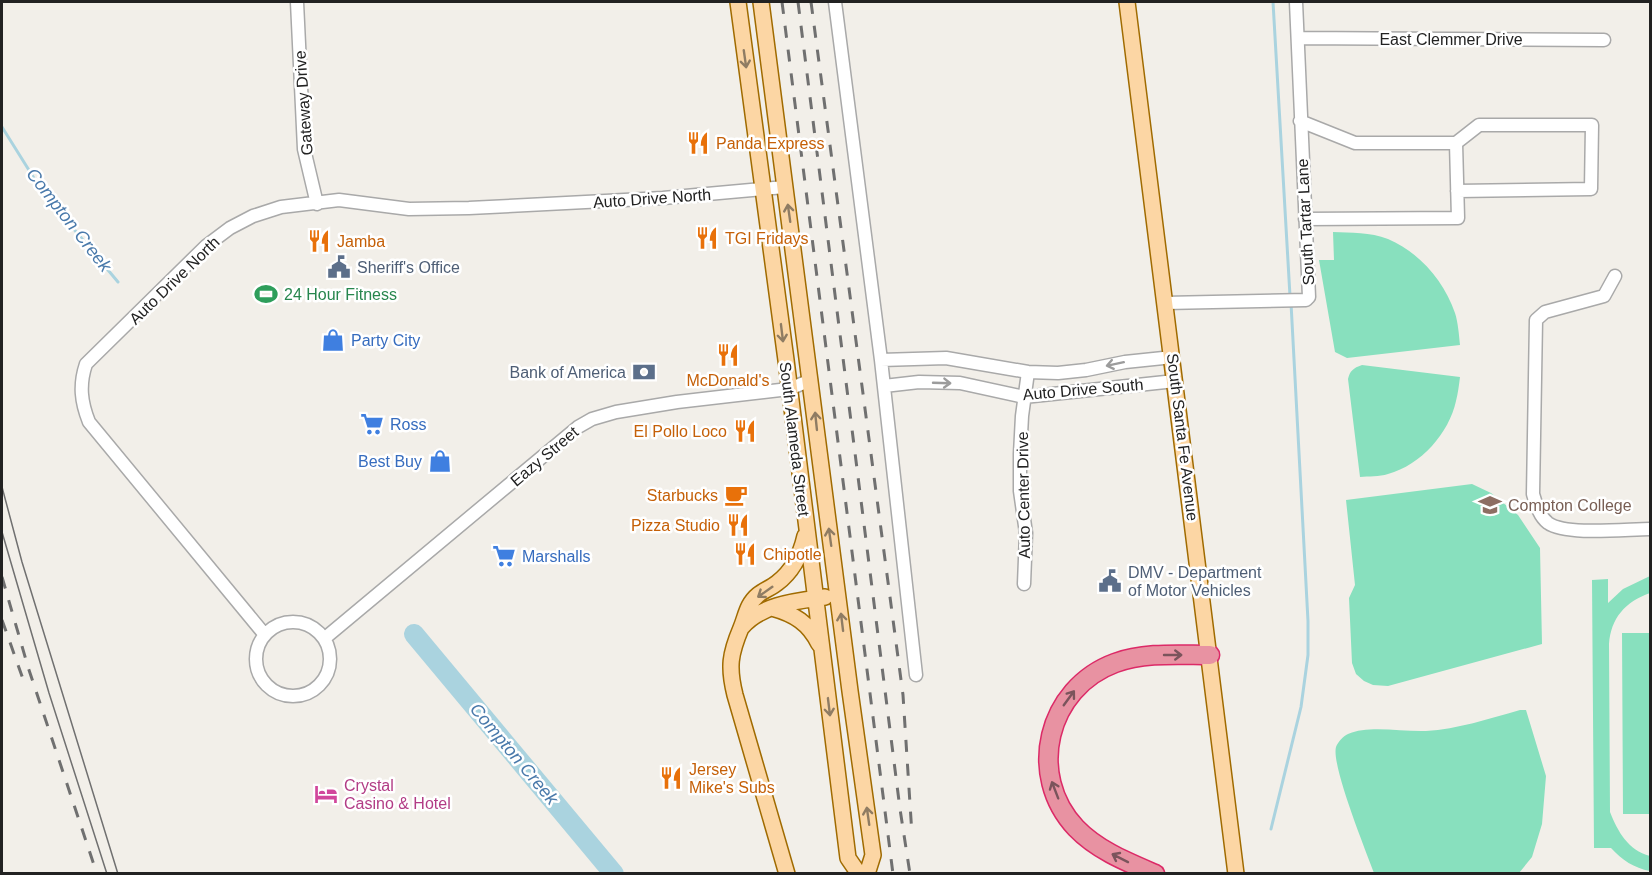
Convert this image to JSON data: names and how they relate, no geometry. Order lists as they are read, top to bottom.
{
  "streets": {
    "main road": ["South Santa Fe Avenue", "South Alameda Street"],
    "street": [
      "East Clemmer Drive",
      "Gateway Drive",
      "Auto Drive North",
      "South Tartar Lane",
      "Auto Drive South",
      "Eazy Street",
      "Auto Center Drive"
    ]
  },
  "crossings": [
    ["East Clemmer Drive", "South Tartar Lane"],
    ["Gateway Drive", "Auto Drive North"],
    ["Auto Drive North", "South Alameda Street"],
    ["Auto Drive North", "Eazy Street"],
    ["South Tartar Lane", "South Santa Fe Avenue"],
    ["Auto Drive South", "South Santa Fe Avenue"],
    ["Auto Drive South", "Auto Center Drive"],
    ["South Alameda Street", "Eazy Street"]
  ],
  "water": ["Compton Creek"],
  "places": {
    "restaurant": [
      "Panda Express",
      "TGI Fridays",
      "Jamba",
      "McDonald's",
      "El Pollo Loco",
      "Pizza Studio",
      "Chipotle",
      "Jersey Mike's Subs"
    ],
    "public building": ["Sheriff's Office", "DMV - Department of Motor Vehicles"],
    "sports": ["24 Hour Fitness"],
    "shop": ["Party City", "Best Buy"],
    "bank": ["Bank of America"],
    "supermarket": ["Ross", "Marshalls"],
    "cafe": ["Starbucks"],
    "school or university": ["Compton College"],
    "hotel": ["Crystal Casino & Hotel"]
  }
}
